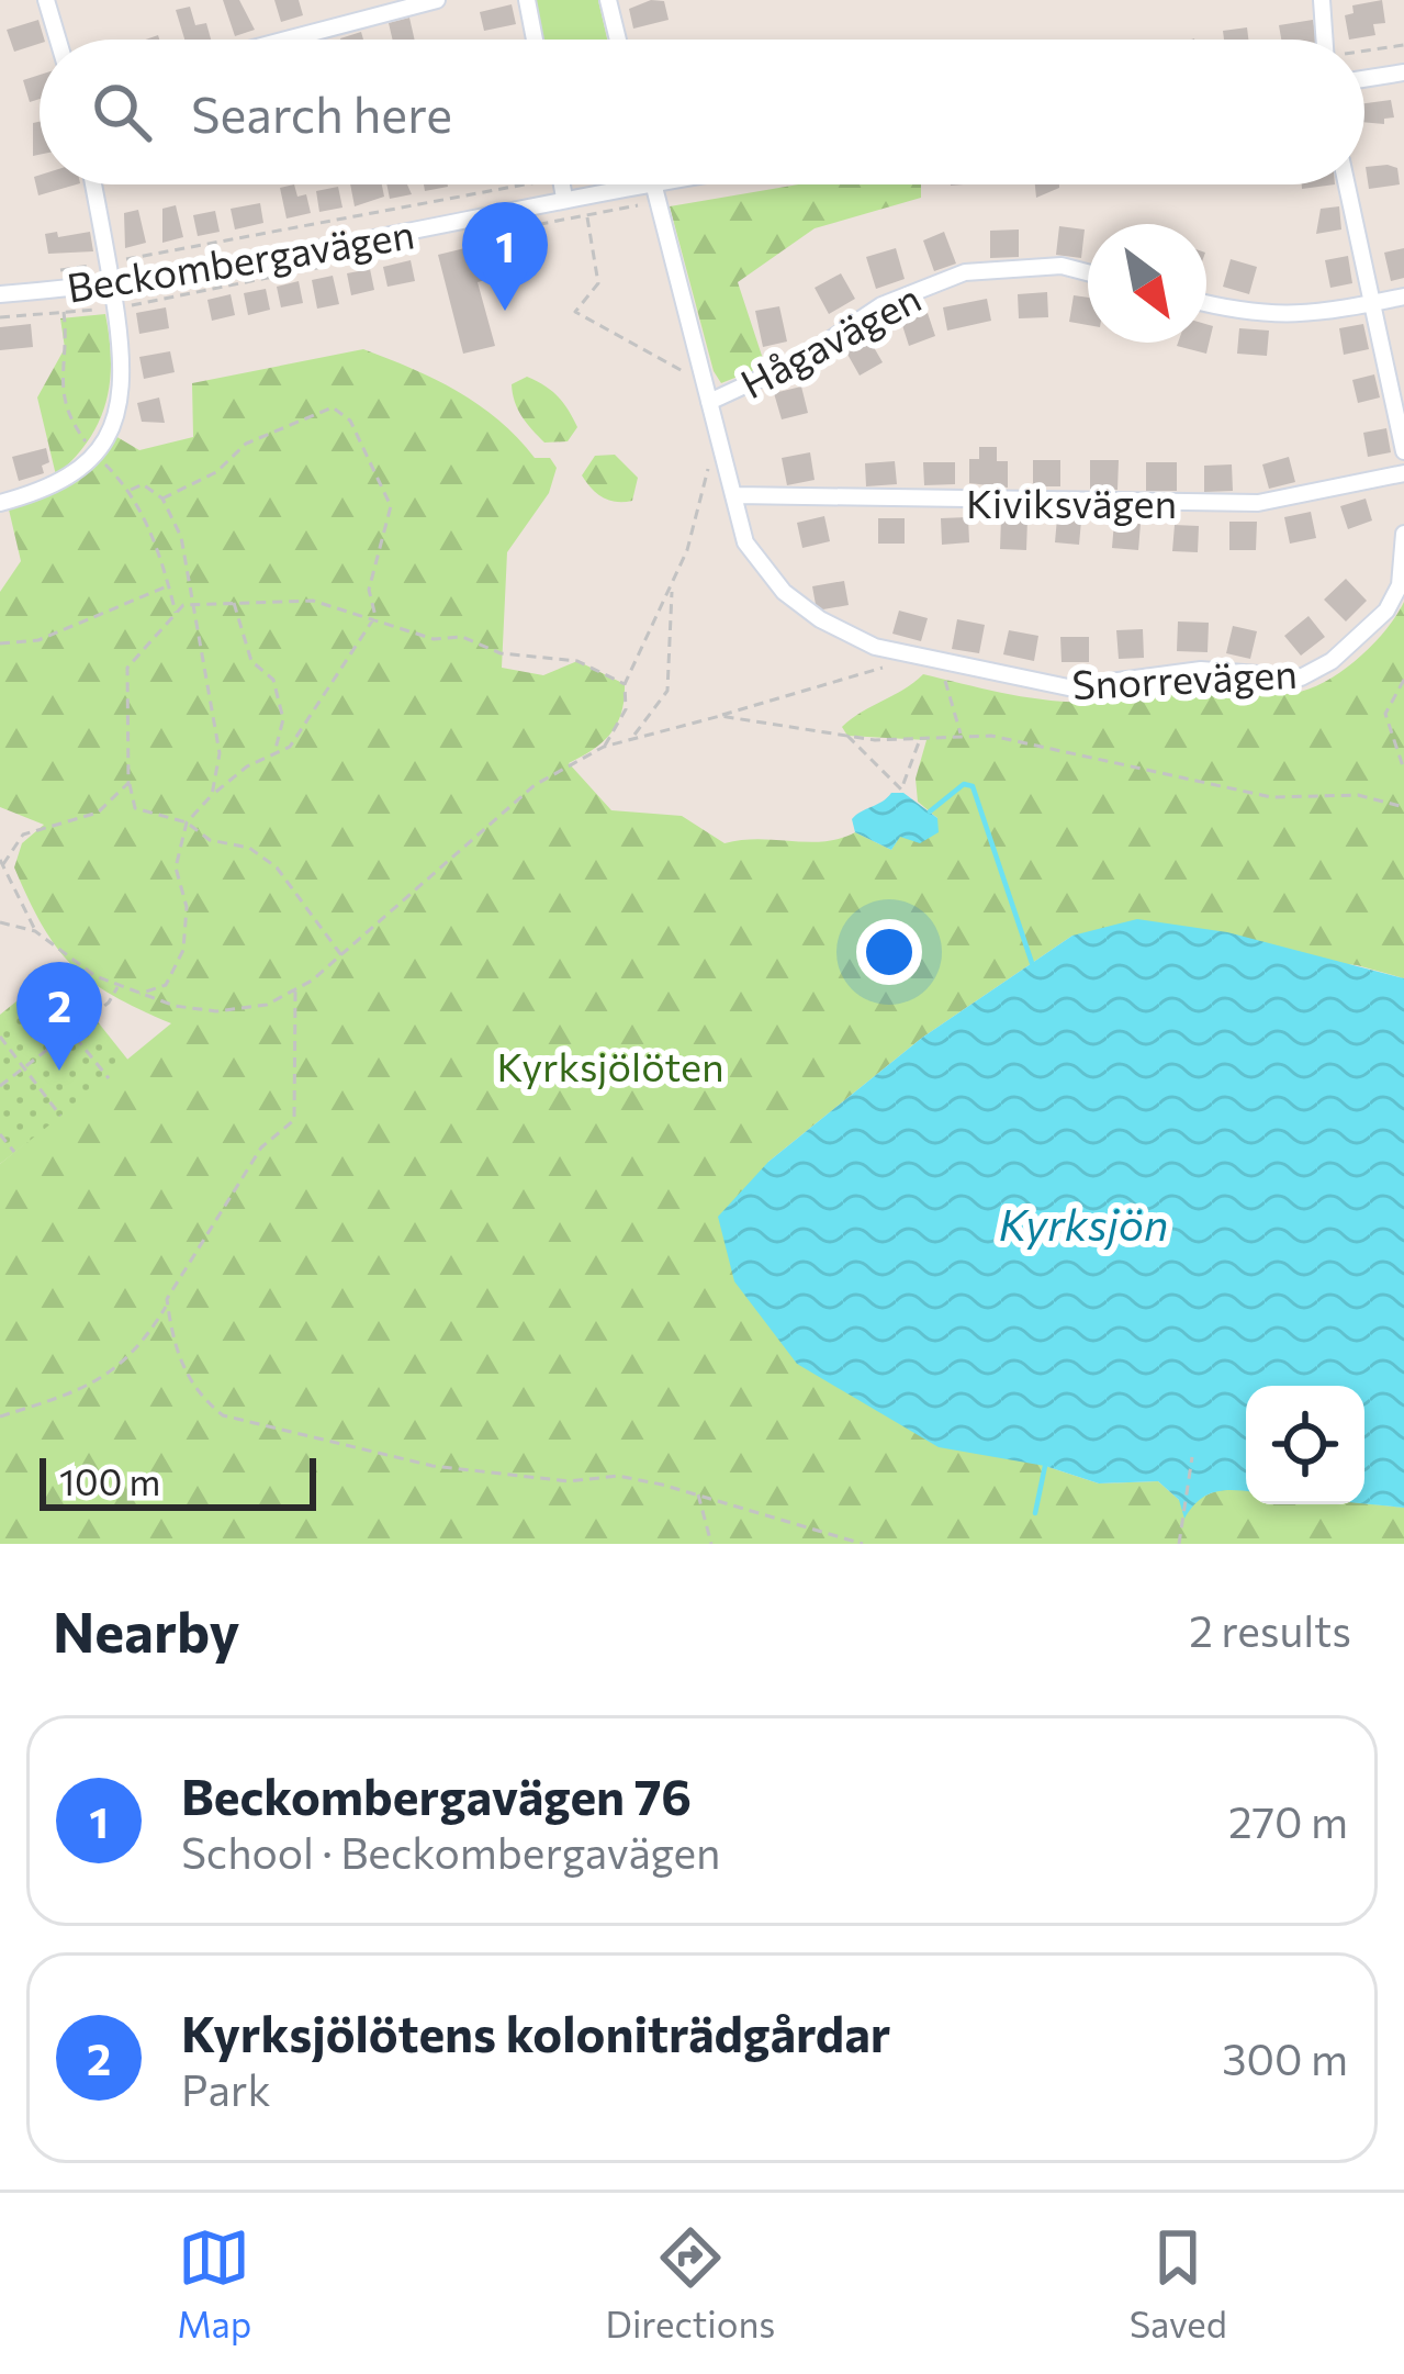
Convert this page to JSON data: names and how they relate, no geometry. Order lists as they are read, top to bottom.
{
  "streets": {
    "street": [
      "Beckombergavägen",
      "Hågavägen",
      "Kiviksvägen",
      "Snorrevägen"
    ]
  },
  "crossings": [
    ["Hågavägen", "Snorrevägen"],
    ["Kiviksvägen", "Snorrevägen"]
  ],
  "water": ["Kyrksjön"],
  "parks": ["Kyrksjölöten"],
  "scale_bar": "100 m",
  "north": "bottom right",
  "page": {
    "search": "Search here",
    "pins": ["1", "2"],
    "scale": "100 m",
    "heading": ["Nearby", "2 results"],
    "list": [
      {
        "mark": "1",
        "name": "Beckombergavägen 76",
        "note": "School · Beckombergavägen",
        "value": "270 m"
      },
      {
        "mark": "2",
        "name": "Kyrksjölötens koloniträdgårdar",
        "note": "Park",
        "value": "300 m"
      }
    ],
    "nav": ["Map", "Directions", "Saved"]
  }
}
